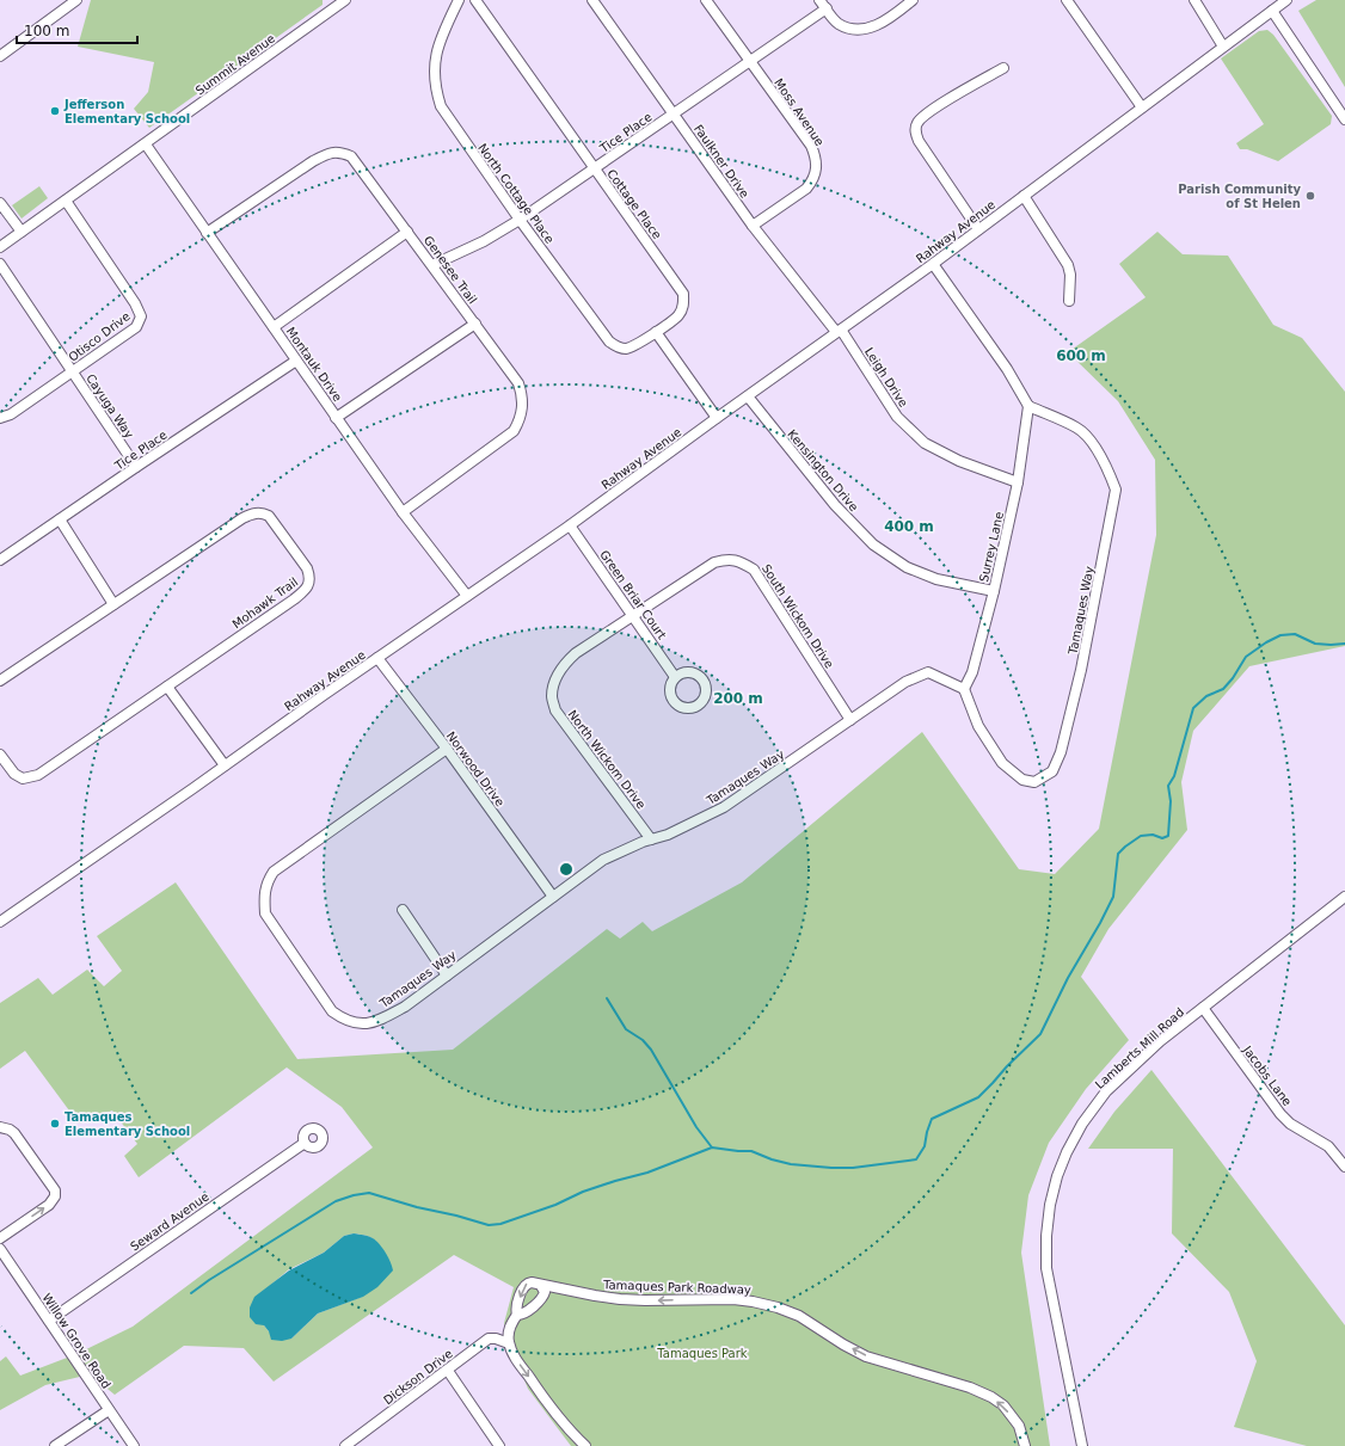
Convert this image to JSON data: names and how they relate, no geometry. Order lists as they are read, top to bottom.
{
  "streets": {
    "street": [
      "Summit Avenue",
      "Moss Avenue",
      "Tice Place",
      "Faulkner Drive",
      "North Cottage Place",
      "Cottage Place",
      "Rahway Avenue",
      "Genesee Trail",
      "Otisco Drive",
      "Montauk Drive",
      "Leigh Drive",
      "Cayuga Way",
      "Kensington Drive",
      "Surrey Lane",
      "Green Briar Court",
      "Mohawk Trail",
      "Tamaques Way",
      "South Wickom Drive",
      "North Wickom Drive",
      "Norwood Drive",
      "Lamberts Mill Road",
      "Jacobs Lane",
      "Seward Avenue",
      "Tamaques Park Roadway",
      "Willow Grove Road",
      "Dickson Drive"
    ]
  },
  "crossings": [
    ["Summit Avenue", "Otisco Drive"],
    ["Summit Avenue", "Montauk Drive"],
    ["Moss Avenue", "Tice Place"],
    ["Moss Avenue", "Faulkner Drive"],
    ["Tice Place", "Faulkner Drive"],
    ["Tice Place", "North Cottage Place"],
    ["Tice Place", "Cottage Place"],
    ["Tice Place", "Genesee Trail"],
    ["Tice Place", "Montauk Drive"],
    ["Tice Place", "Cayuga Way"],
    ["Faulkner Drive", "Rahway Avenue"],
    ["Faulkner Drive", "Leigh Drive"],
    ["North Cottage Place", "Cottage Place"],
    ["Rahway Avenue", "Montauk Drive"],
    ["Rahway Avenue", "Leigh Drive"],
    ["Rahway Avenue", "Kensington Drive"],
    ["Rahway Avenue", "Green Briar Court"],
    ["Rahway Avenue", "Norwood Drive"],
    ["Genesee Trail", "Montauk Drive"],
    ["Otisco Drive", "Cayuga Way"],
    ["Leigh Drive", "Surrey Lane"],
    ["Kensington Drive", "Surrey Lane"],
    ["Surrey Lane", "Tamaques Way"],
    ["Green Briar Court", "South Wickom Drive"],
    ["Green Briar Court", "North Wickom Drive"],
    ["Tamaques Way", "South Wickom Drive"],
    ["Tamaques Way", "North Wickom Drive"],
    ["Tamaques Way", "Norwood Drive"],
    ["South Wickom Drive", "North Wickom Drive"],
    ["Lamberts Mill Road", "Jacobs Lane"],
    ["Seward Avenue", "Willow Grove Road"],
    ["Tamaques Park Roadway", "Dickson Drive"]
  ],
  "one_way": ["Tamaques Park Roadway"],
  "parks": ["Tamaques Park"],
  "places": ["Jefferson Elementary School", "Parish Community of St Helen", "Tamaques Elementary School"],
  "scale_bar": "100 m",
  "rings": ["600 m", "400 m", "200 m"]
}
